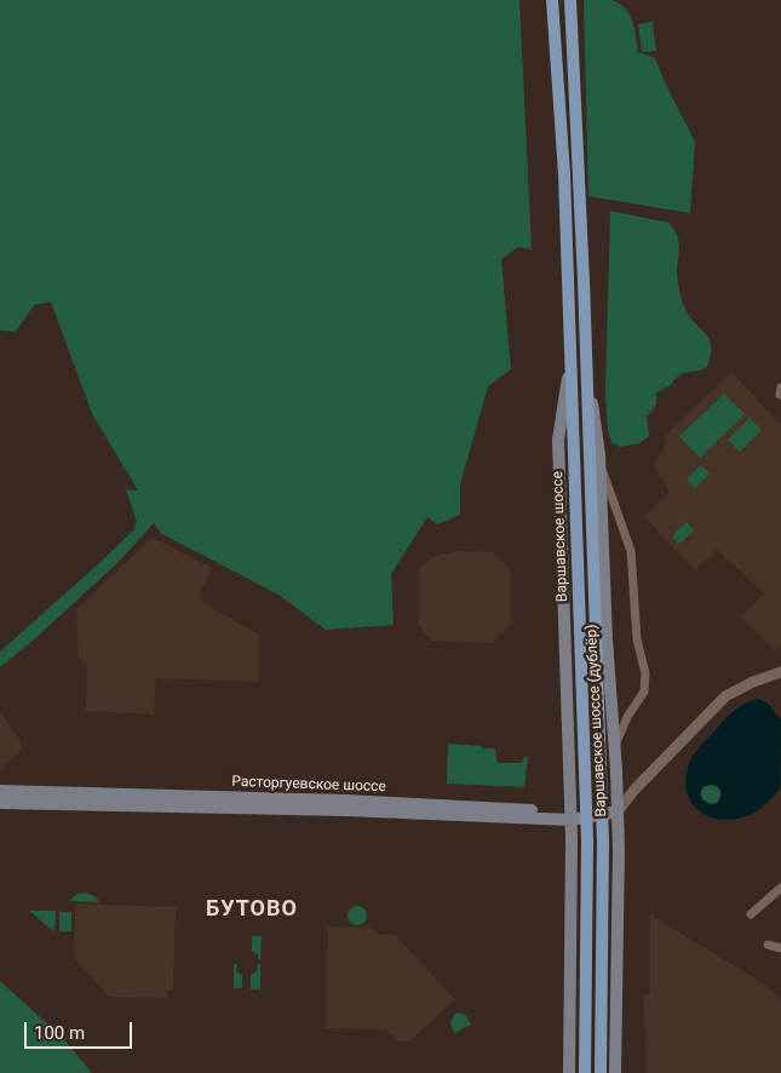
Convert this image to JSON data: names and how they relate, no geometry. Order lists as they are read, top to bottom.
{
  "streets": {
    "main road": ["Варшавское шоссе", "Варшавское шоссе (дублёр)", "Расторгуевское шоссе"]
  },
  "crossings": [
    ["Варшавское шоссе", "Варшавское шоссе (дублёр)"],
    ["Варшавское шоссе (дублёр)", "Расторгуевское шоссе"]
  ],
  "districts": ["БУТОВО"],
  "scale_bar": "100 m"
}
